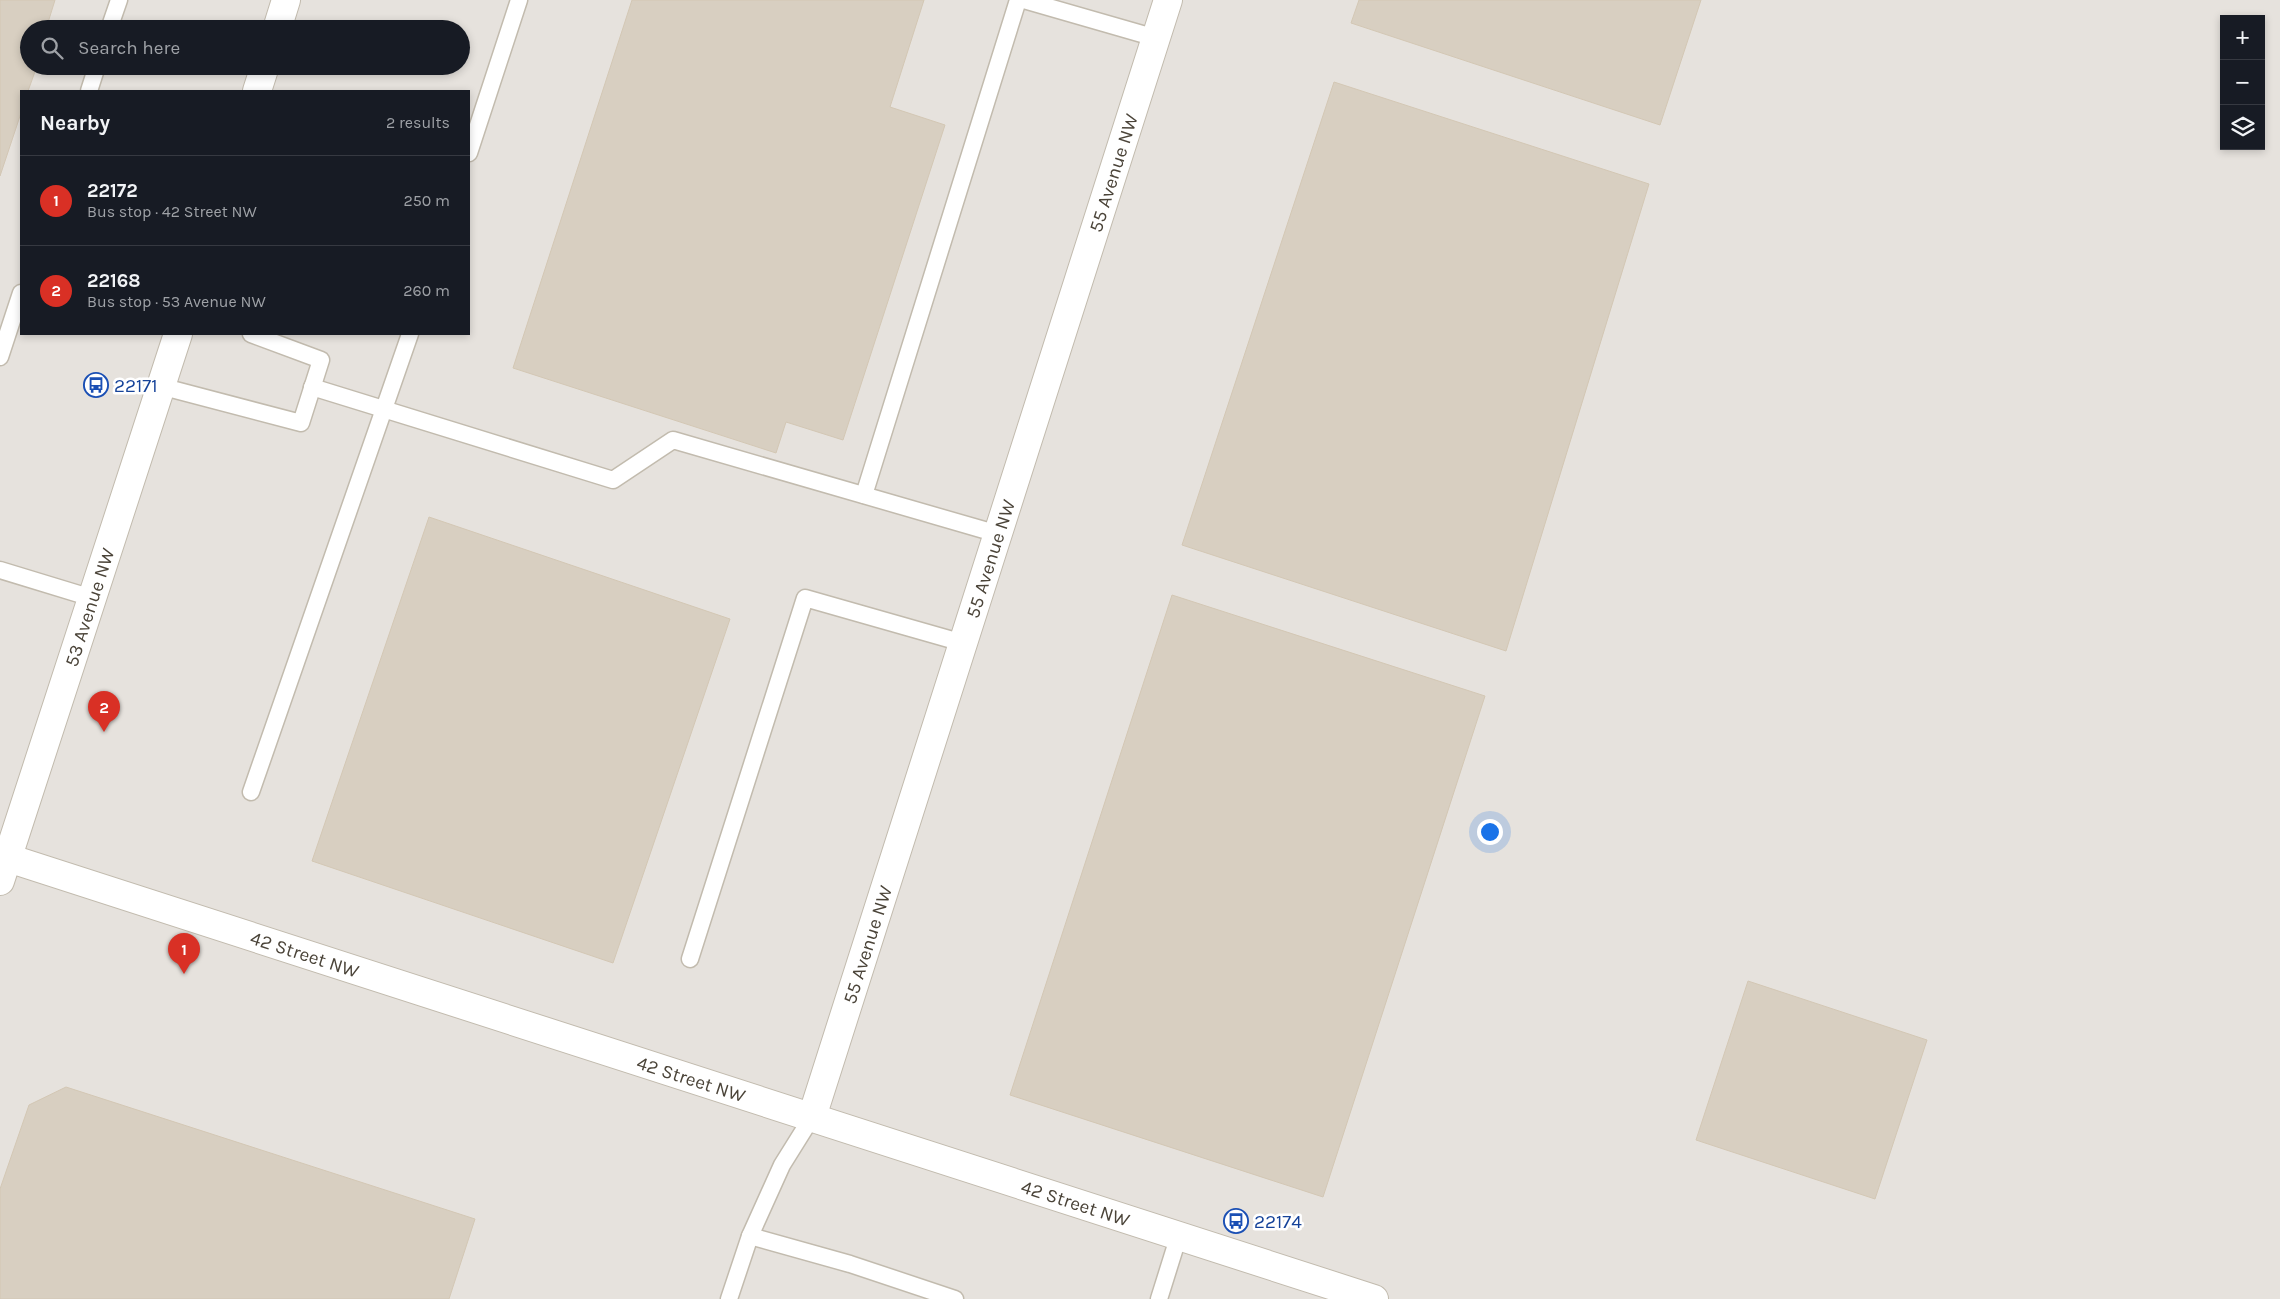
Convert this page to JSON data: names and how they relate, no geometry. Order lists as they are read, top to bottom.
{
  "streets": {
    "street": ["55 Avenue NW", "53 Avenue NW", "42 Street NW"]
  },
  "crossings": [
    ["55 Avenue NW", "42 Street NW"],
    ["53 Avenue NW", "42 Street NW"]
  ],
  "places": {
    "bus stop": ["22171", "22174"]
  },
  "page": {
    "map_buttons": ["+", "−"],
    "search": "Search here",
    "heading": ["Nearby", "2 results"],
    "list": [
      {
        "mark": "1",
        "name": "22172",
        "note": "Bus stop · 42 Street NW",
        "value": "250 m"
      },
      {
        "mark": "2",
        "name": "22168",
        "note": "Bus stop · 53 Avenue NW",
        "value": "260 m"
      }
    ],
    "pins": ["2", "1"]
  }
}
